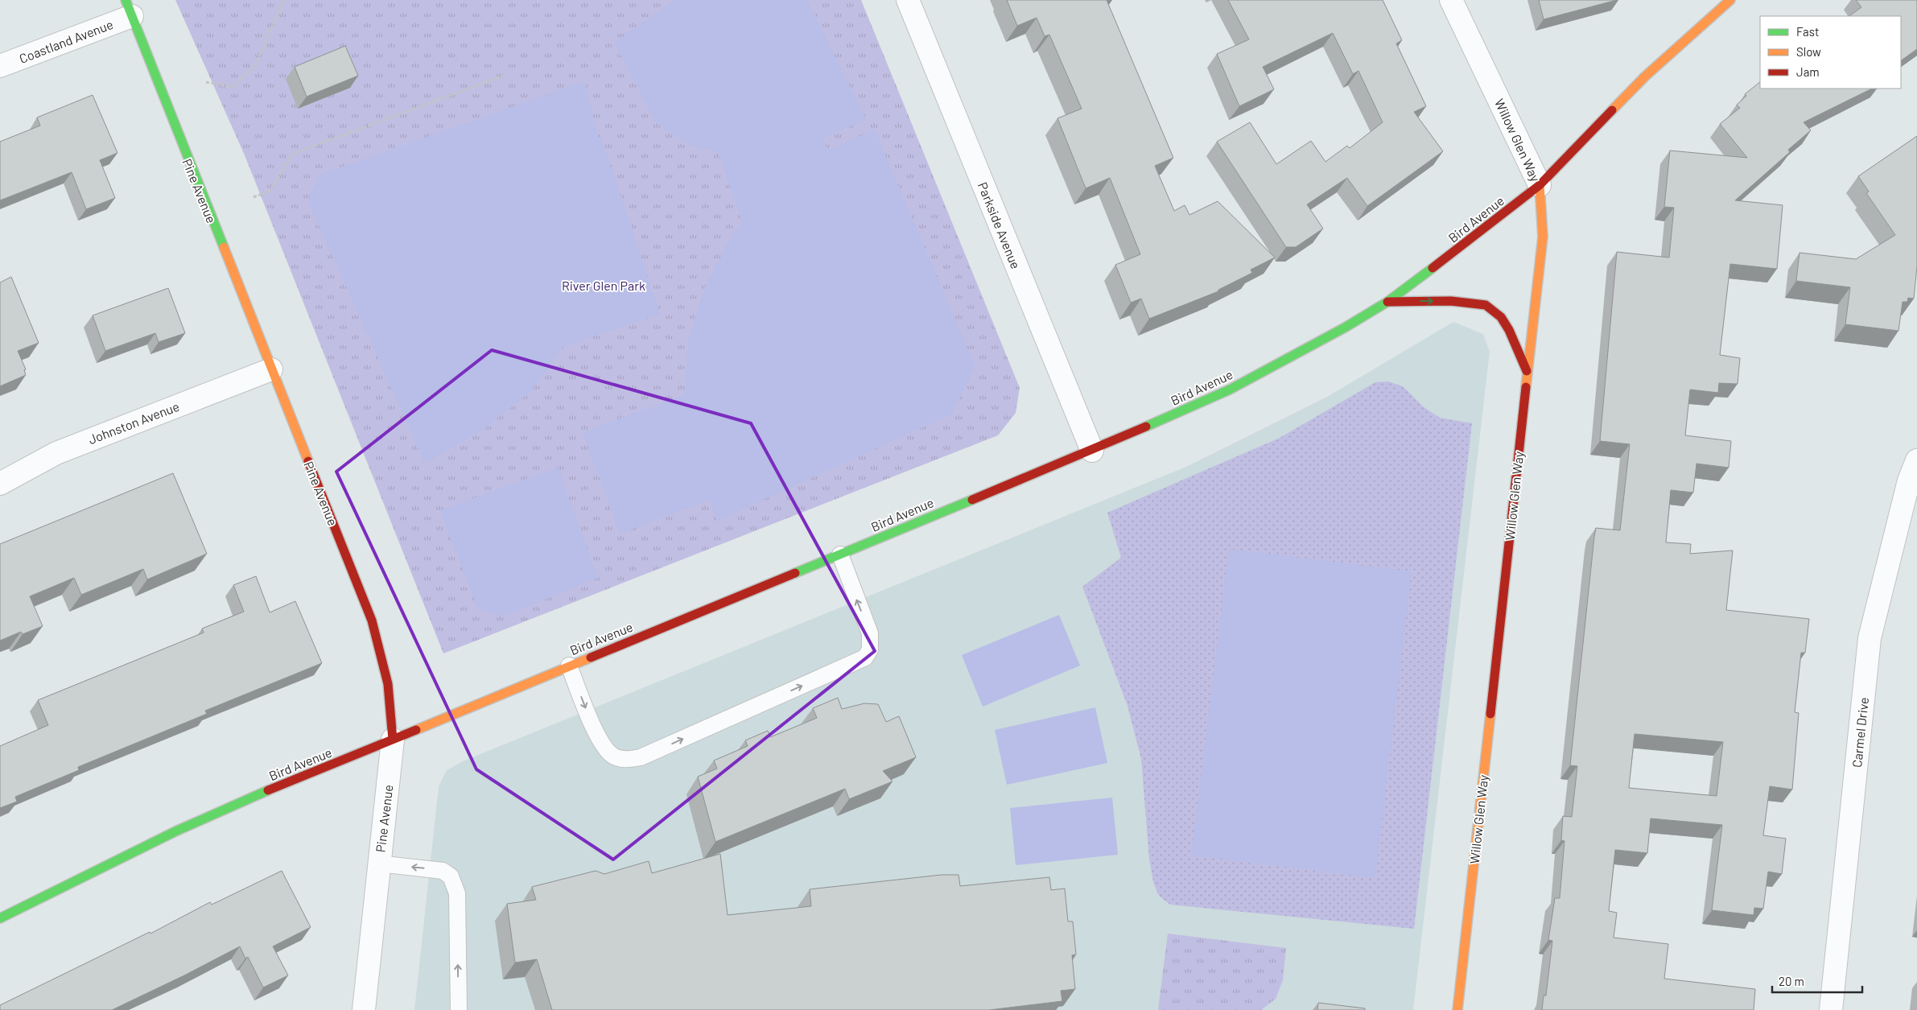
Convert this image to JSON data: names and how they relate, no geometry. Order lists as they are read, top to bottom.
{
  "streets": {
    "street": [
      "Coastland Avenue",
      "Willow Glen Way",
      "Pine Avenue",
      "Bird Avenue",
      "Parkside Avenue",
      "Johnston Avenue",
      "Carmel Drive"
    ]
  },
  "crossings": [
    ["Coastland Avenue", "Pine Avenue"],
    ["Willow Glen Way", "Bird Avenue"],
    ["Pine Avenue", "Bird Avenue"],
    ["Pine Avenue", "Johnston Avenue"],
    ["Bird Avenue", "Parkside Avenue"]
  ],
  "parks": ["River Glen Park"],
  "legend": ["Fast", "Slow", "Jam"],
  "scale_bar": "20 m"
}
